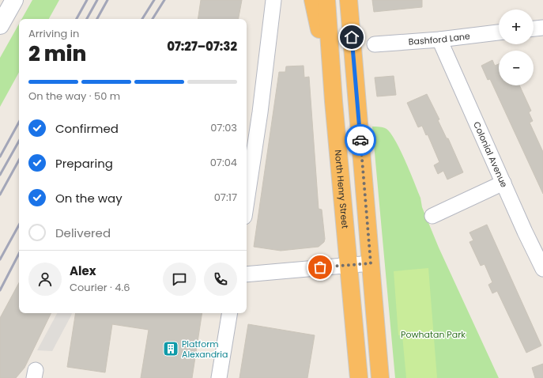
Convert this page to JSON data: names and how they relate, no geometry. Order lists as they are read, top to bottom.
{
  "streets": {
    "highway": ["North Henry Street"],
    "street": ["Bashford Lane", "Colonial Avenue"]
  },
  "crossings": [
    ["Bashford Lane", "Colonial Avenue"]
  ],
  "parks": ["Powhatan Park"],
  "places": {
    "building": ["Platform Alexandria"]
  },
  "page": {
    "map_buttons": ["+", "−"],
    "heading": ["2 min", "Arriving in", "07:27–07:32"],
    "panel": ["Alex", "Courier · 4.6"],
    "bar": "On the way · 50 m",
    "list": [
      ["Confirmed", "07:03"],
      ["Preparing", "07:04"],
      ["On the way", "07:17"],
      "Delivered"
    ]
  }
}
